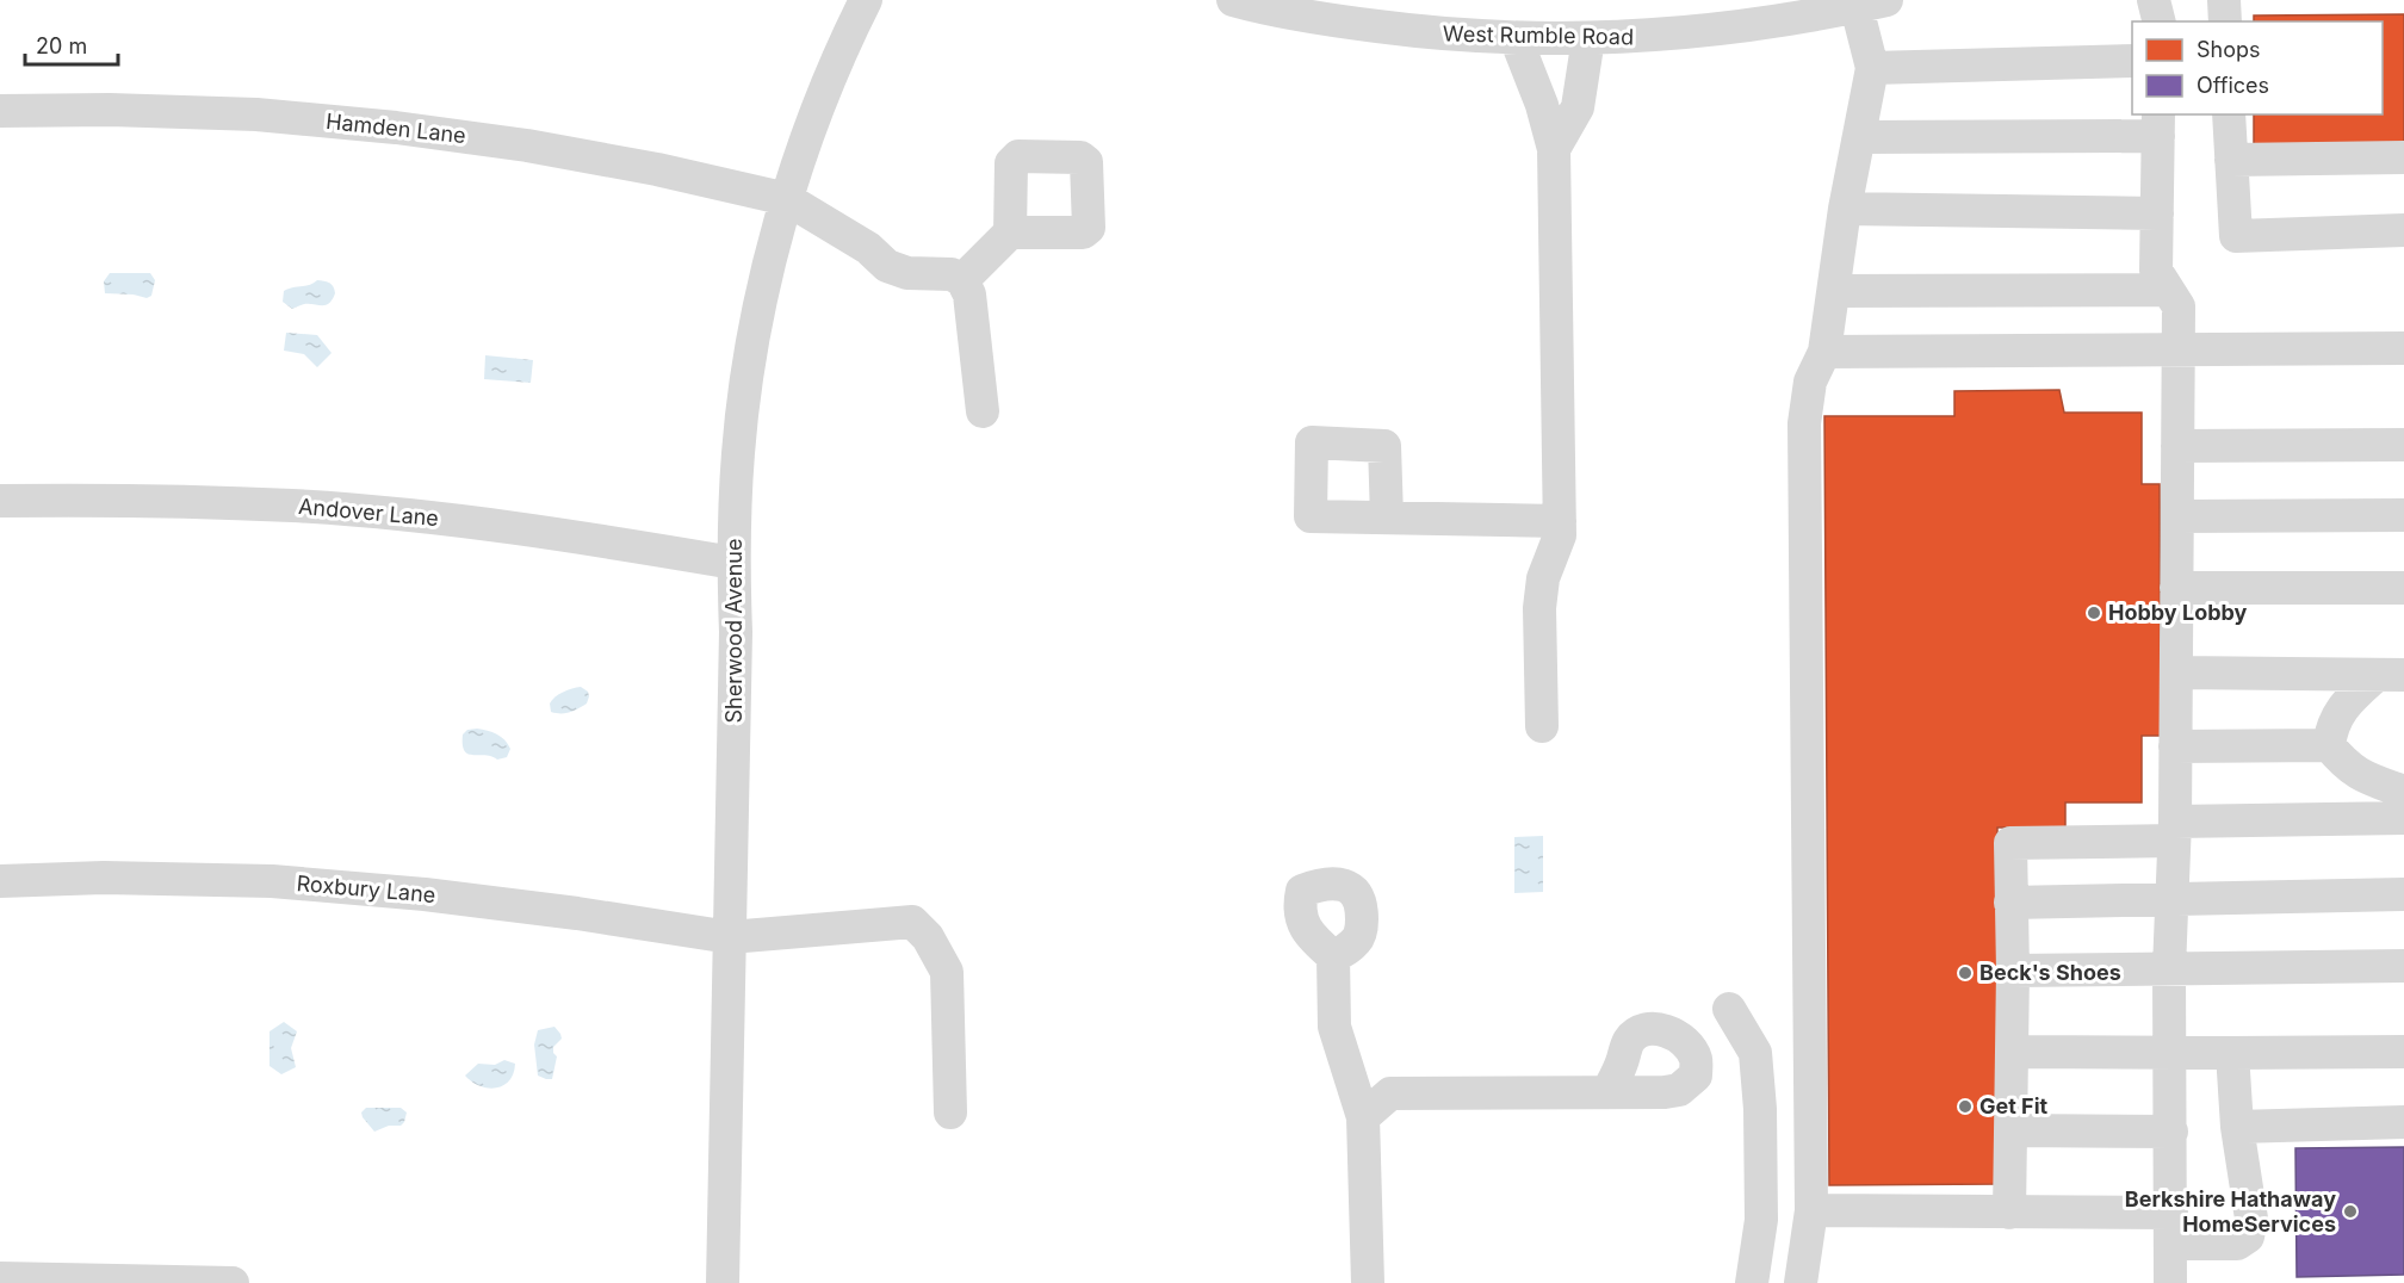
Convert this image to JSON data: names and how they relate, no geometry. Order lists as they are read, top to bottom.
{
  "streets": {
    "street": [
      "West Rumble Road",
      "Hamden Lane",
      "Andover Lane",
      "Sherwood Avenue",
      "Roxbury Lane"
    ]
  },
  "crossings": [
    ["Hamden Lane", "Sherwood Avenue"],
    ["Andover Lane", "Sherwood Avenue"],
    ["Sherwood Avenue", "Roxbury Lane"]
  ],
  "places": [
    "Hobby Lobby",
    "Beck's Shoes",
    "Get Fit",
    "Berkshire Hathaway HomeServices"
  ],
  "legend": ["Shops", "Offices"],
  "scale_bar": "20 m"
}
